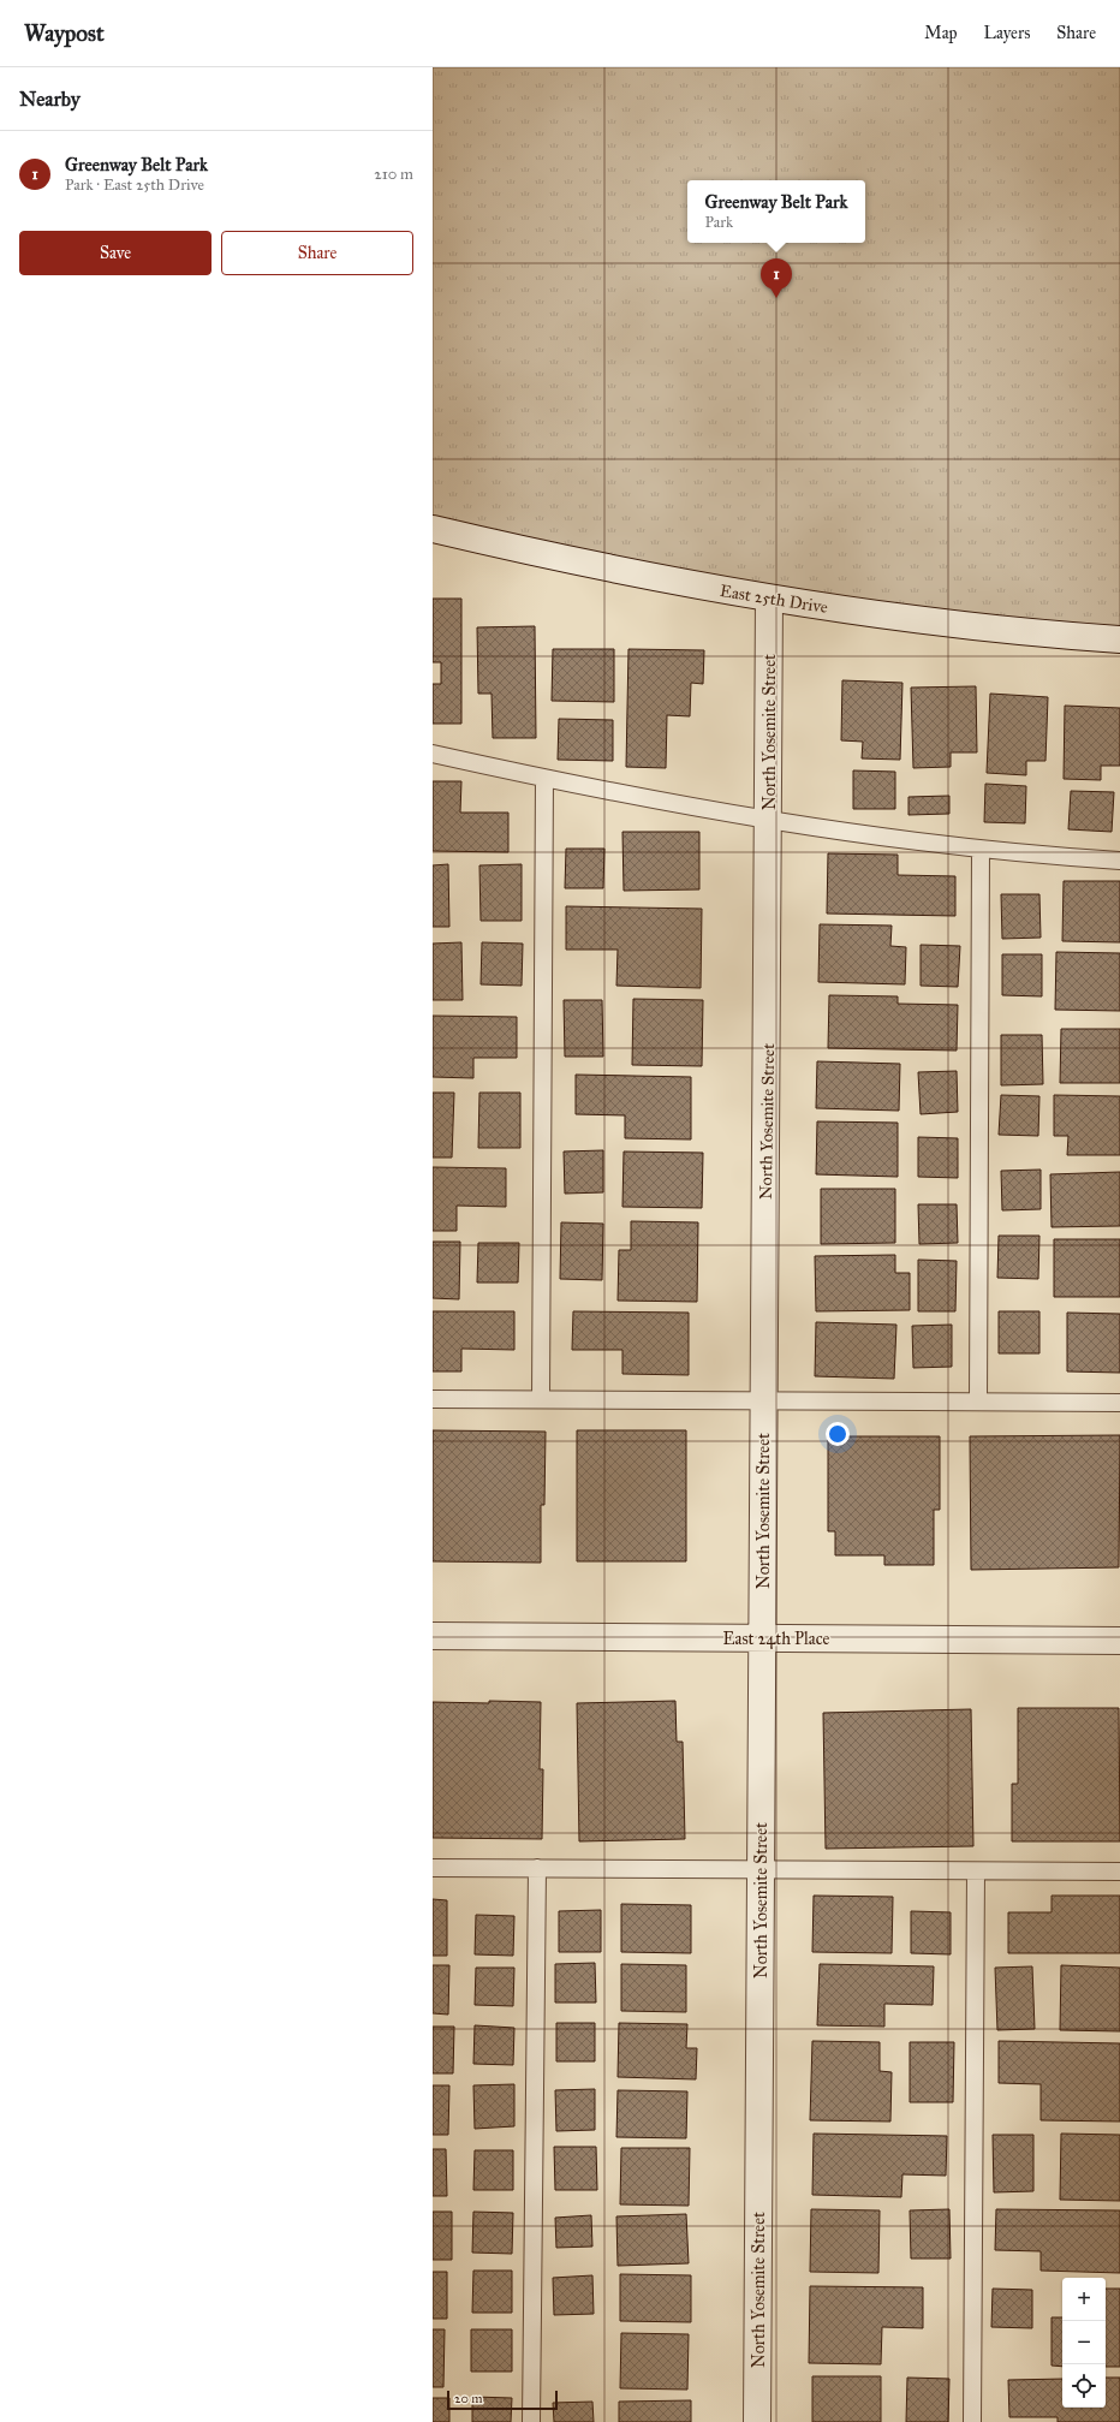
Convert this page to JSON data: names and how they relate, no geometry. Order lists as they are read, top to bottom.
{
  "streets": {
    "street": ["East 25th Drive", "North Yosemite Street", "East 24th Place"]
  },
  "crossings": [
    ["East 25th Drive", "North Yosemite Street"],
    ["North Yosemite Street", "East 24th Place"]
  ],
  "scale_bar": "20 m",
  "page": {
    "header": "Waypost",
    "nav": ["Map", "Layers", "Share"],
    "heading": "Nearby",
    "list": [
      {
        "mark": "1",
        "name": "Greenway Belt Park",
        "note": "Park · East 25th Drive",
        "value": "210 m"
      }
    ],
    "popup": ["Greenway Belt Park", "Park"],
    "buttons": ["Save", "Share"],
    "pins": "1",
    "map_buttons": ["+", "−"],
    "scale": "20 m"
  }
}
